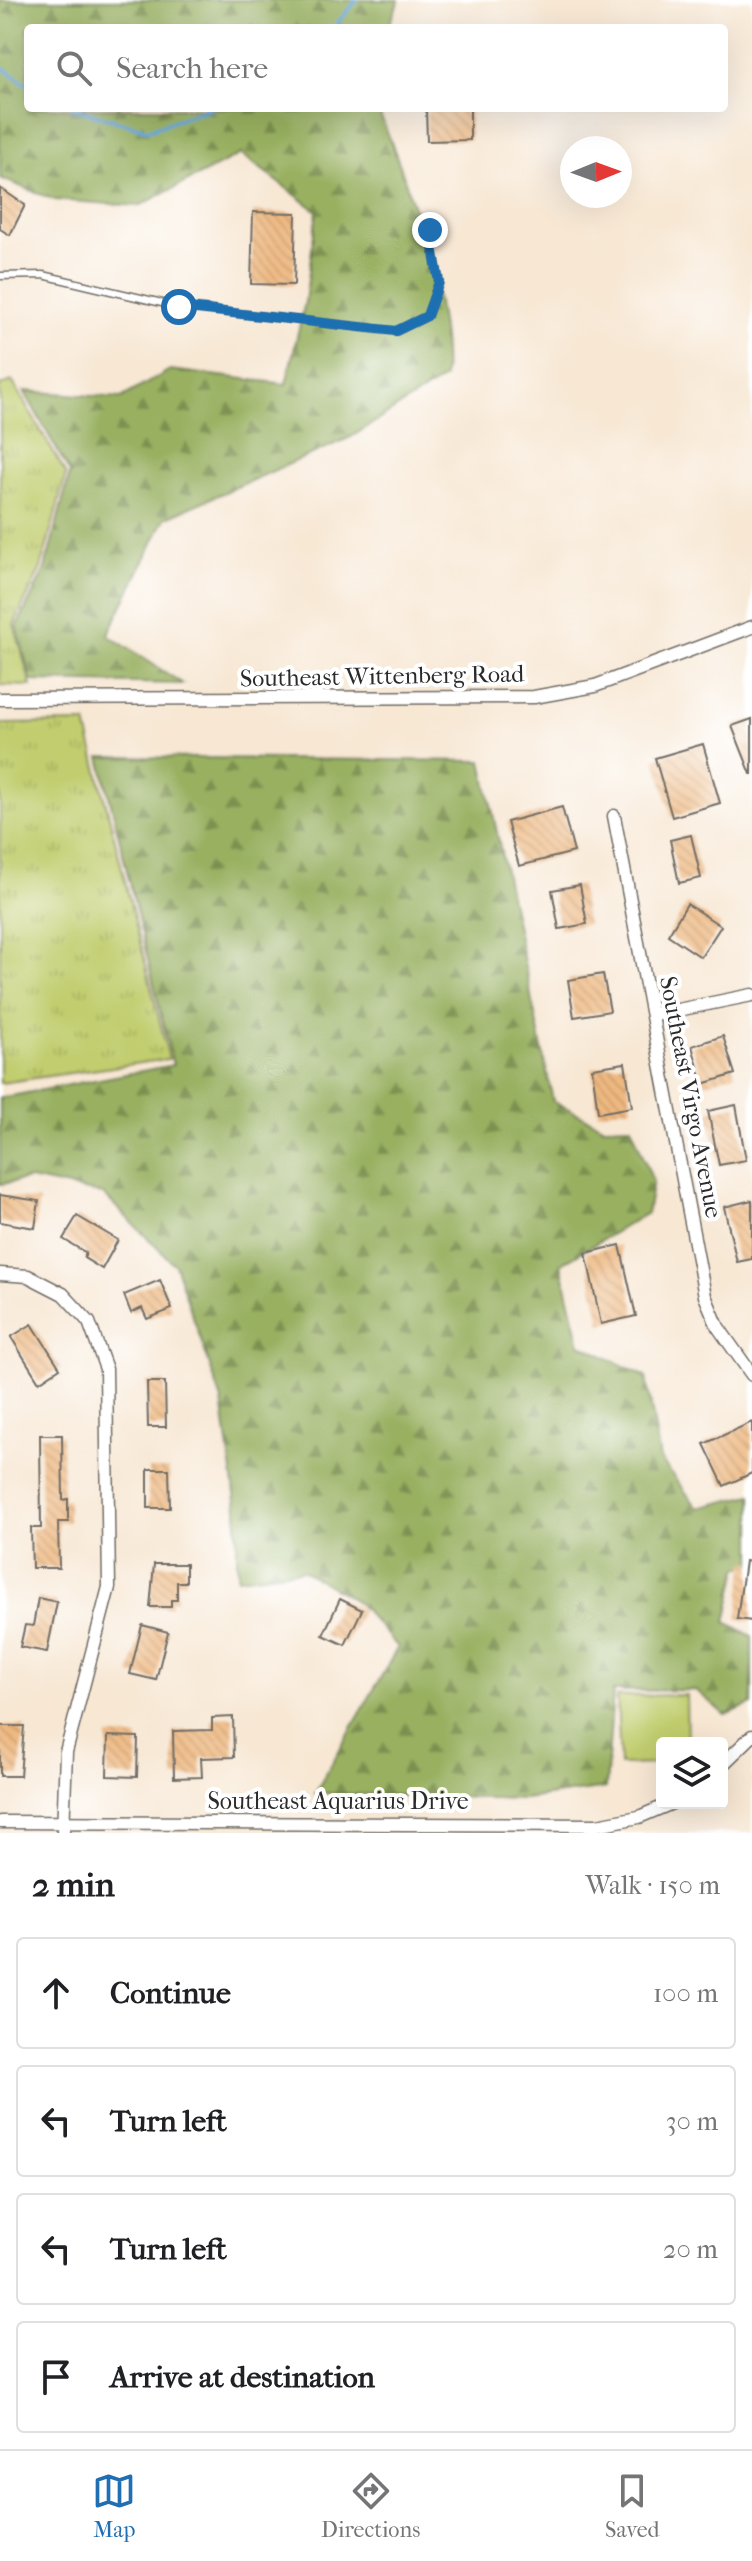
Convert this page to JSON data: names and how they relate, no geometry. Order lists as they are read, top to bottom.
{
  "streets": {
    "street": ["Southeast Wittenberg Road", "Southeast Virgo Avenue", "Southeast Aquarius Drive"]
  },
  "north": "right",
  "page": {
    "search": "Search here",
    "heading": ["2 min", "Walk · 150 m"],
    "list": [
      ["Continue", "100 m"],
      ["Turn left", "30 m"],
      ["Turn left", "20 m"],
      "Arrive at destination"
    ],
    "nav": ["Map", "Directions", "Saved"]
  }
}
